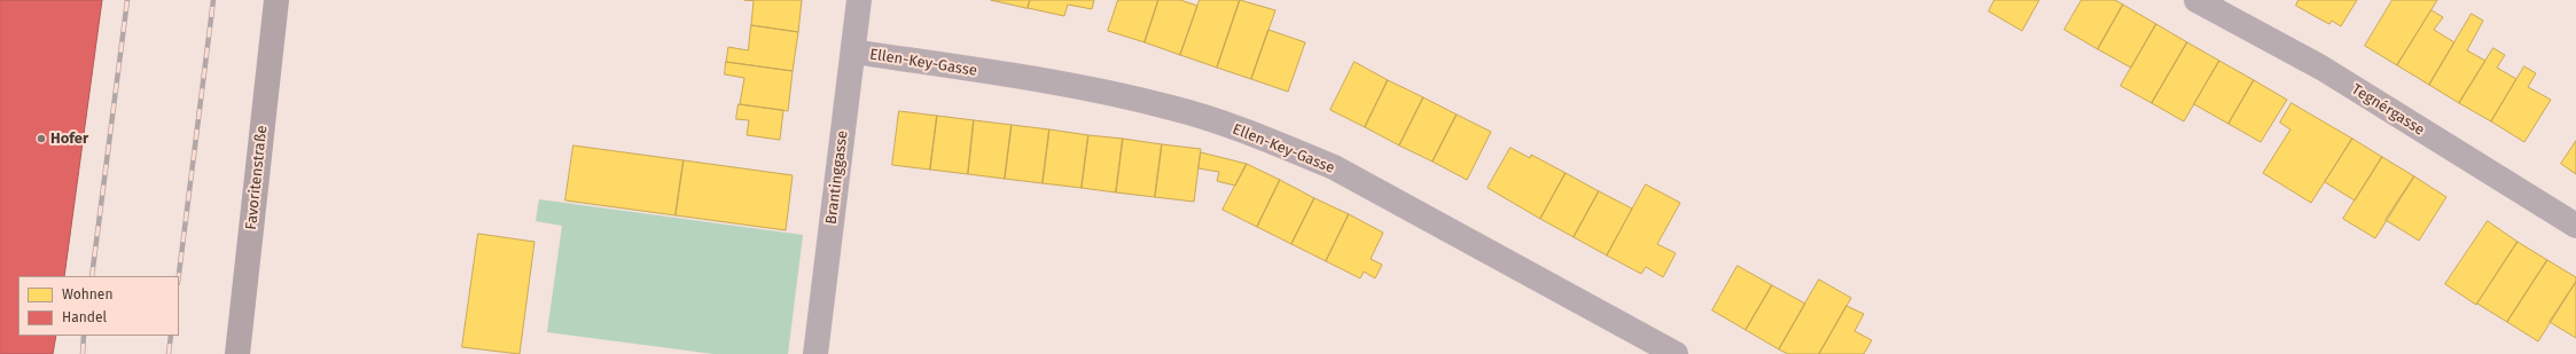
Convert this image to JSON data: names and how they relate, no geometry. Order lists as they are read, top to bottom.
{
  "streets": {
    "main road": ["Favoritenstraße"],
    "street": ["Ellen-Key-Gasse", "Tegnérgasse", "Brantinggasse"]
  },
  "crossings": [
    ["Ellen-Key-Gasse", "Brantinggasse"]
  ],
  "places": ["Hofer"],
  "legend": ["Wohnen", "Handel"]
}
